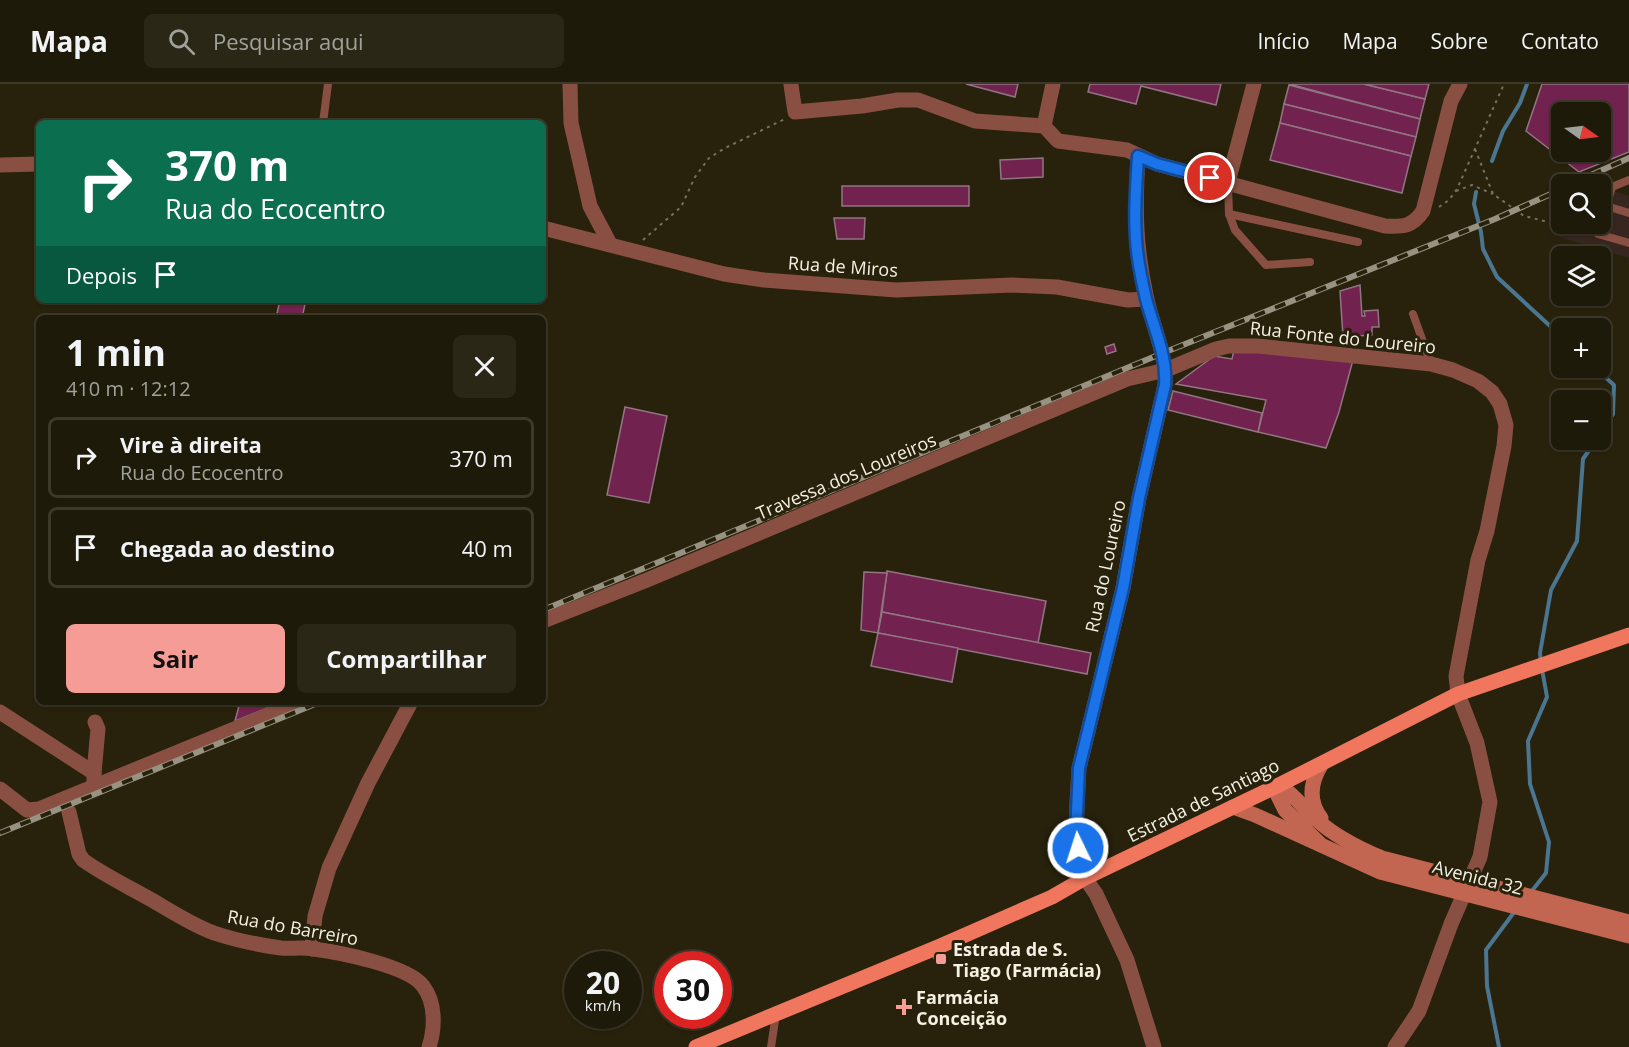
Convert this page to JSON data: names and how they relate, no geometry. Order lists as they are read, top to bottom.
{
  "streets": {
    "main road": ["Estrada de Santiago", "Avenida 32"],
    "street": [
      "Rua de Miros",
      "Rua Fonte do Loureiro",
      "Travessa dos Loureiros",
      "Rua do Loureiro",
      "Rua do Barreiro"
    ]
  },
  "crossings": [
    ["Rua de Miros", "Rua do Loureiro"],
    ["Rua Fonte do Loureiro", "Travessa dos Loureiros"],
    ["Rua Fonte do Loureiro", "Rua do Loureiro"],
    ["Rua Fonte do Loureiro", "Estrada de Santiago"],
    ["Travessa dos Loureiros", "Rua do Loureiro"],
    ["Rua do Loureiro", "Estrada de Santiago"],
    ["Estrada de Santiago", "Avenida 32"]
  ],
  "places": {
    "transit": ["Estrada de S. Tiago (Farmácia)"],
    "health": ["Farmácia Conceição"]
  },
  "north": "right",
  "page": {
    "header": "Mapa",
    "search": "Pesquisar aqui",
    "nav": [
      "Início",
      "Mapa",
      "Sobre",
      "Contato"
    ],
    "map_buttons": ["+", "−"],
    "turn": ["370 m", "Rua do Ecocentro"],
    "then": "Depois",
    "heading": ["1 min", "410 m · 12:12"],
    "list": [
      {
        "name": "Vire à direita",
        "note": "Rua do Ecocentro",
        "value": "370 m"
      },
      {
        "name": "Chegada ao destino",
        "value": "40 m"
      }
    ],
    "buttons": ["Sair", "Compartilhar"],
    "speed": "20 km/h",
    "limit": "30"
  }
}
